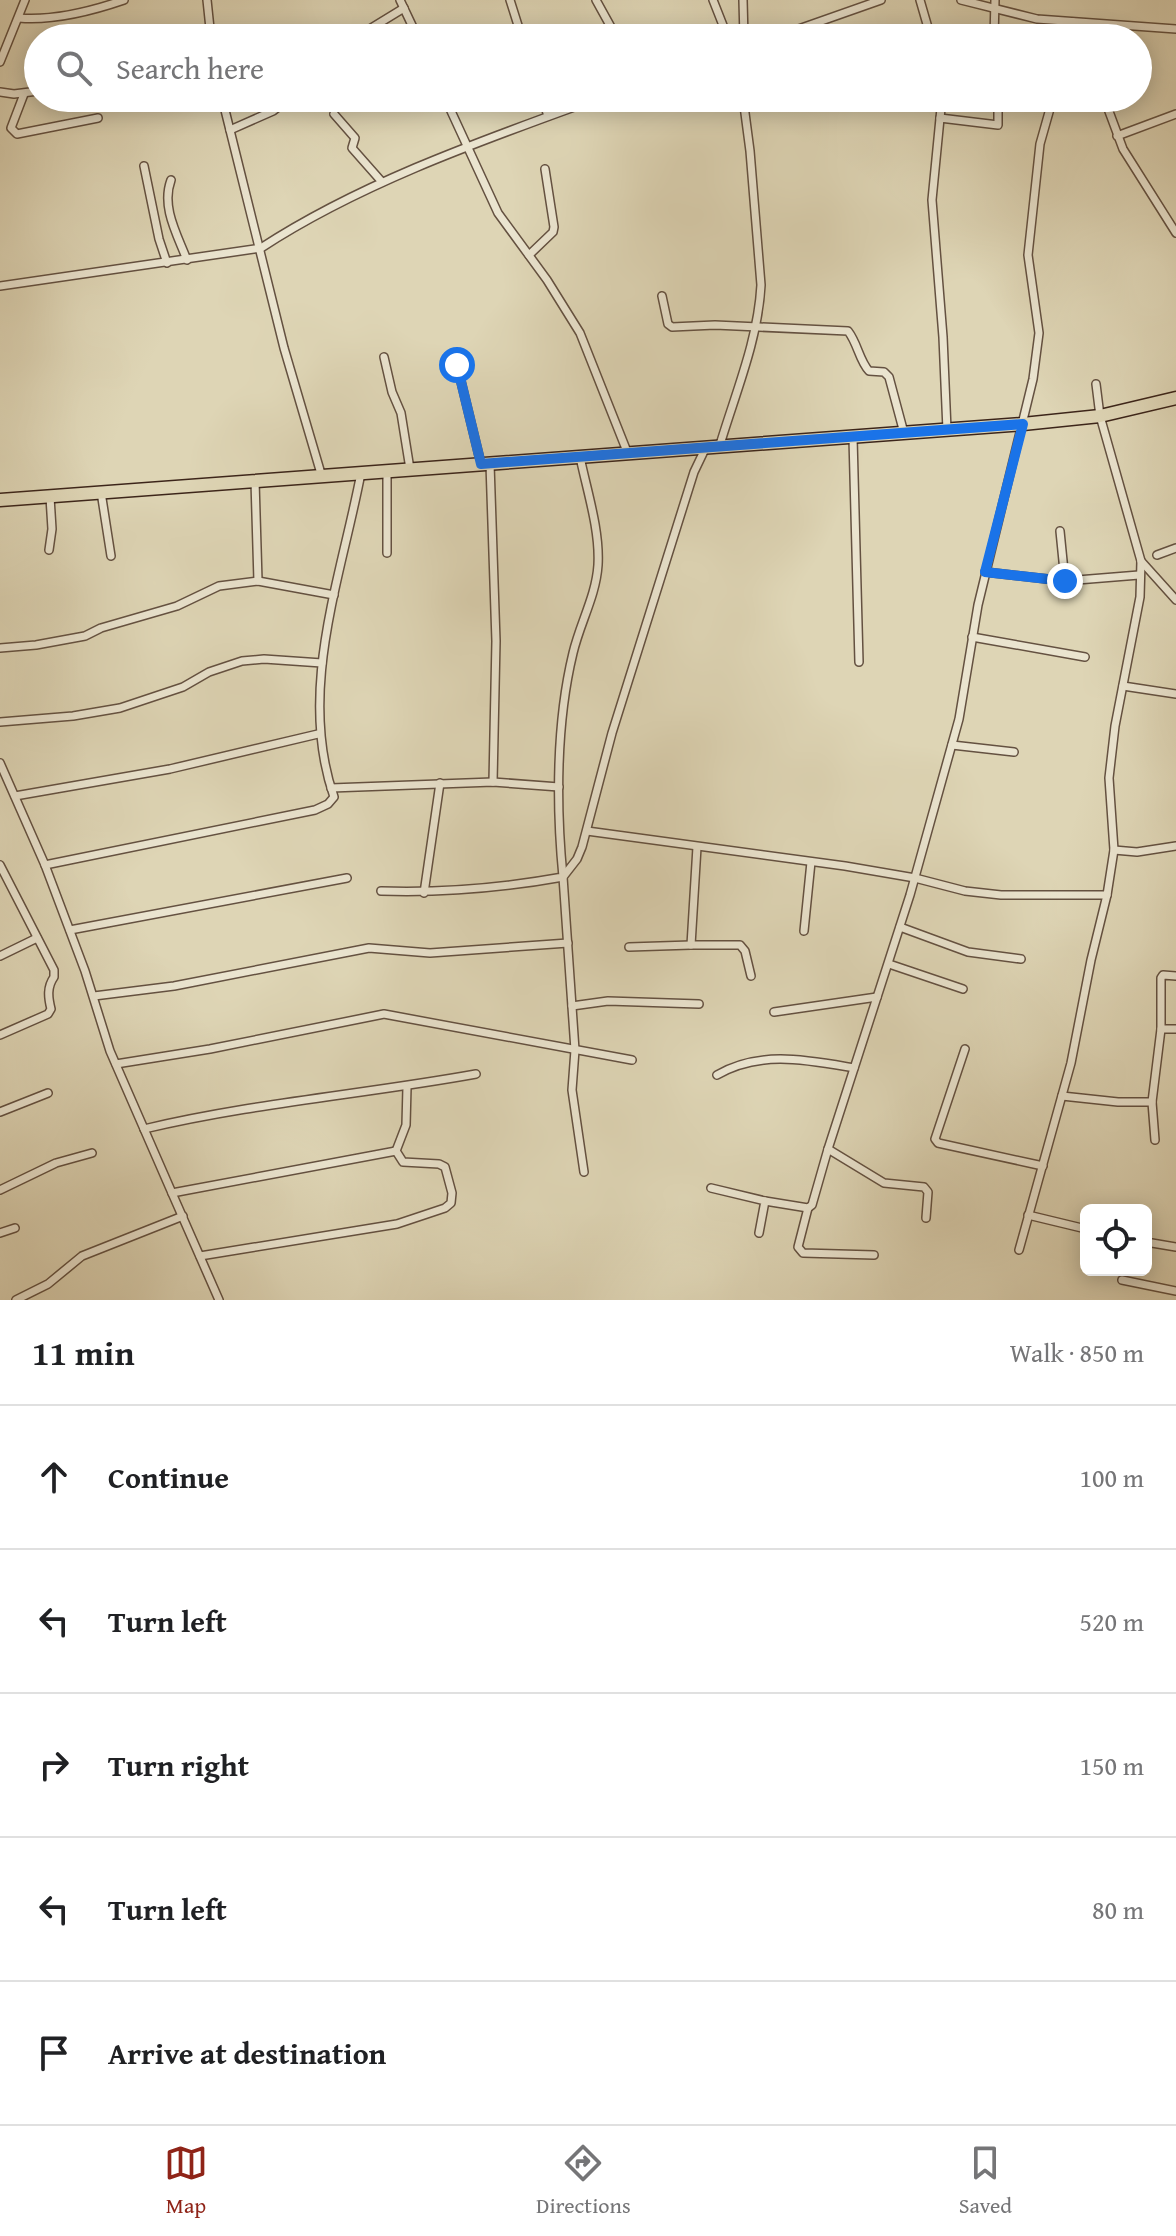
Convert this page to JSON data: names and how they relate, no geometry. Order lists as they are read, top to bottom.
{
  "page": {
    "search": "Search here",
    "heading": ["11 min", "Walk · 850 m"],
    "list": [
      ["Continue", "100 m"],
      ["Turn left", "520 m"],
      ["Turn right", "150 m"],
      ["Turn left", "80 m"],
      "Arrive at destination"
    ],
    "nav": ["Map", "Directions", "Saved"]
  }
}
